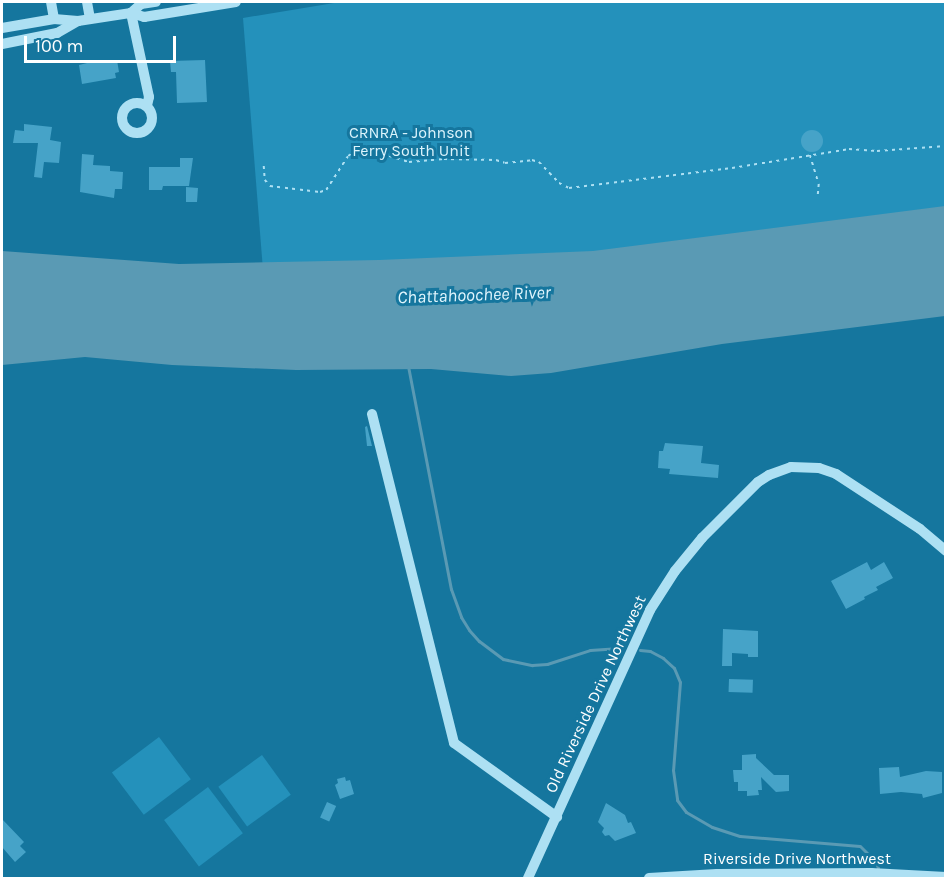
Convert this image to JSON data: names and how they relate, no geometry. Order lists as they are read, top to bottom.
{
  "streets": {
    "street": ["Old Riverside Drive Northwest", "Riverside Drive Northwest"]
  },
  "water": ["Chattahoochee River"],
  "parks": ["CRNRA - Johnson Ferry South Unit"],
  "scale_bar": "100 m"
}
